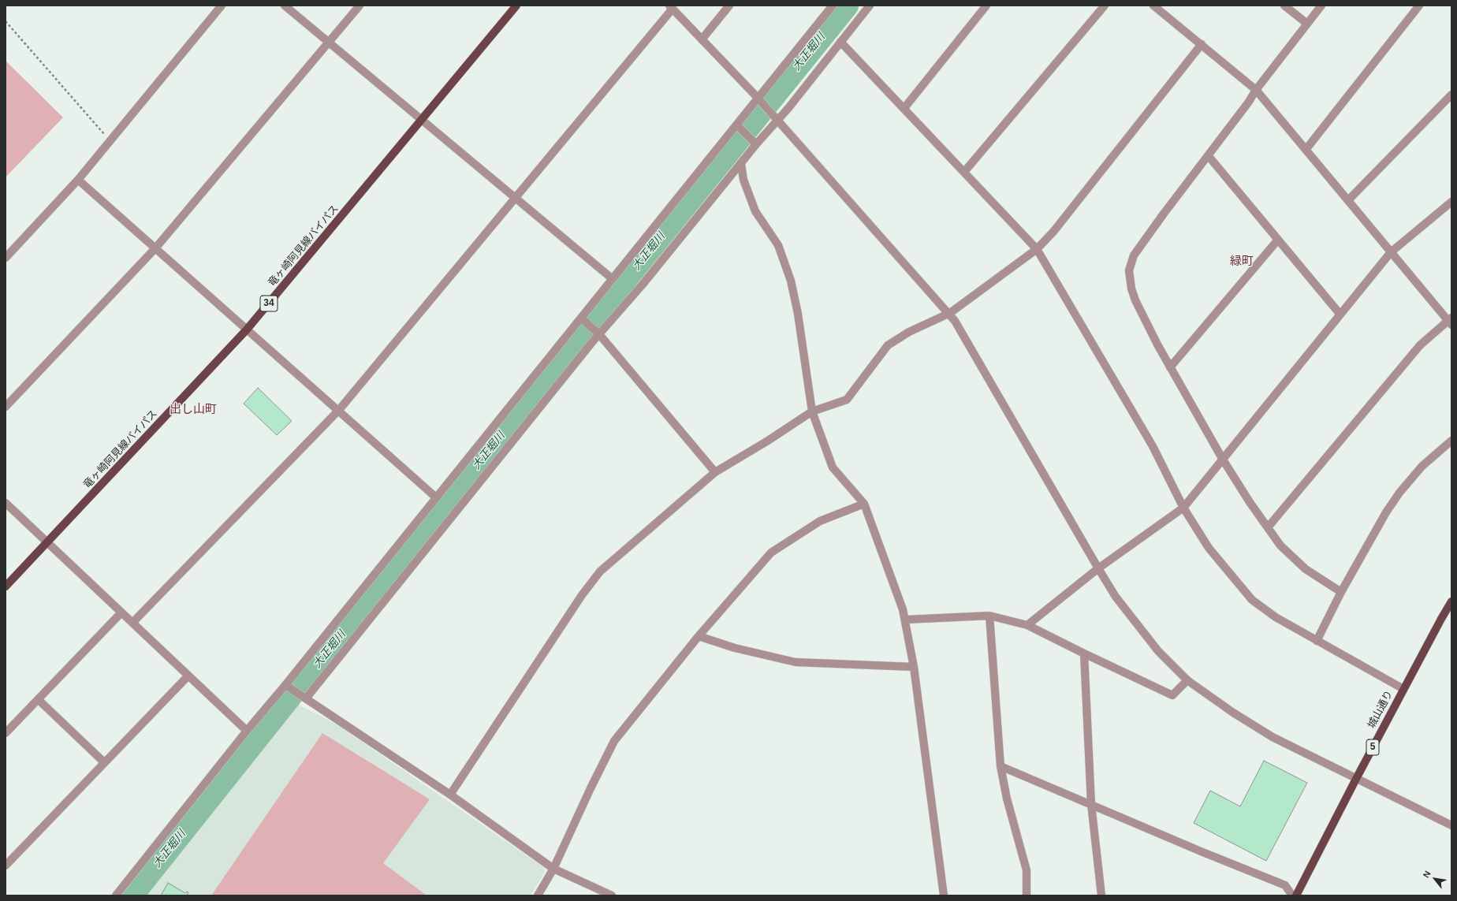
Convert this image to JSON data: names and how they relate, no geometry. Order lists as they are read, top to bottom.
{
  "streets": {
    "main road": [
      "竜ヶ崎阿見線バイパス",
      "34",
      "城山通り",
      "5"
    ]
  },
  "districts": ["緑町", "出し山町"],
  "water": ["大正堀川"],
  "north": "top left"
}
